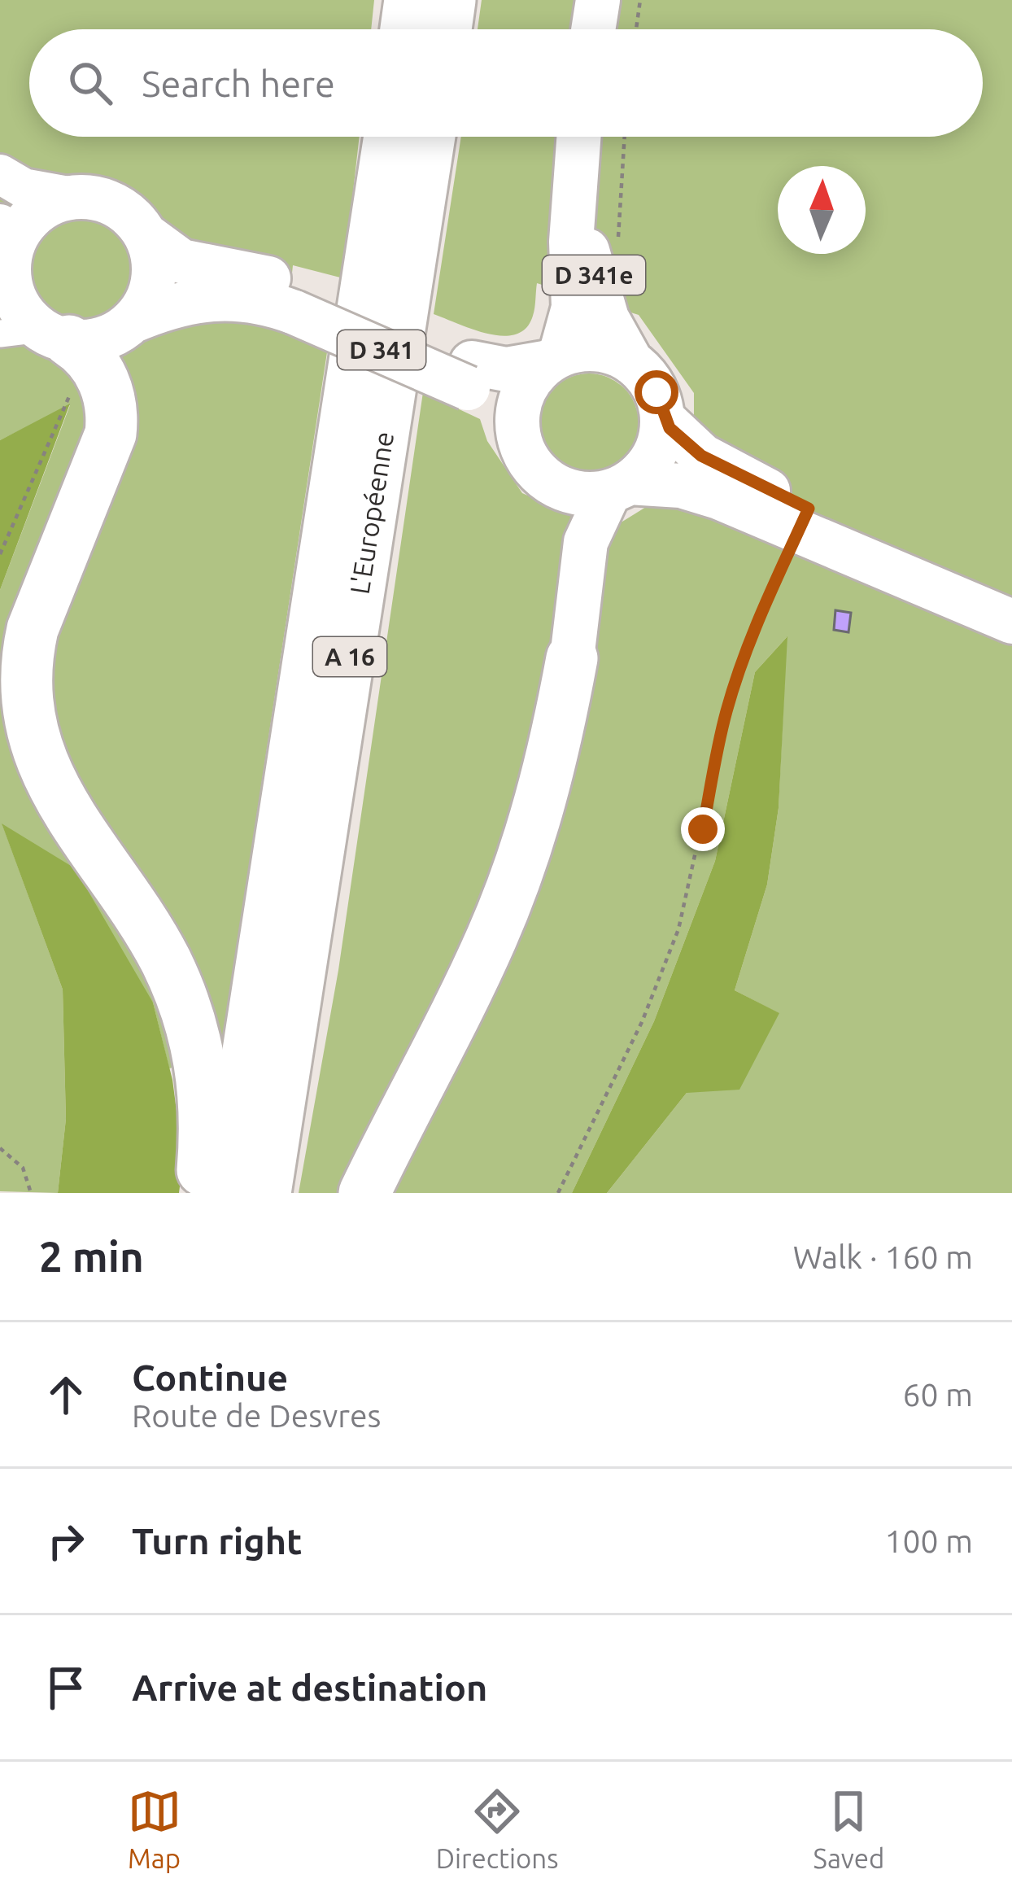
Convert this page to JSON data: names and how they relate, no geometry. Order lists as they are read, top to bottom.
{
  "streets": {
    "highway": ["L'Européenne", "A 16"],
    "main road": ["D 341e", "D 341"]
  },
  "crossings": [
    ["D 341e", "D 341"]
  ],
  "north": "top",
  "page": {
    "search": "Search here",
    "heading": ["2 min", "Walk · 160 m"],
    "list": [
      ["Continue", "Route de Desvres", "60 m"],
      ["Turn right", "100 m"],
      "Arrive at destination"
    ],
    "nav": ["Map", "Directions", "Saved"]
  }
}
